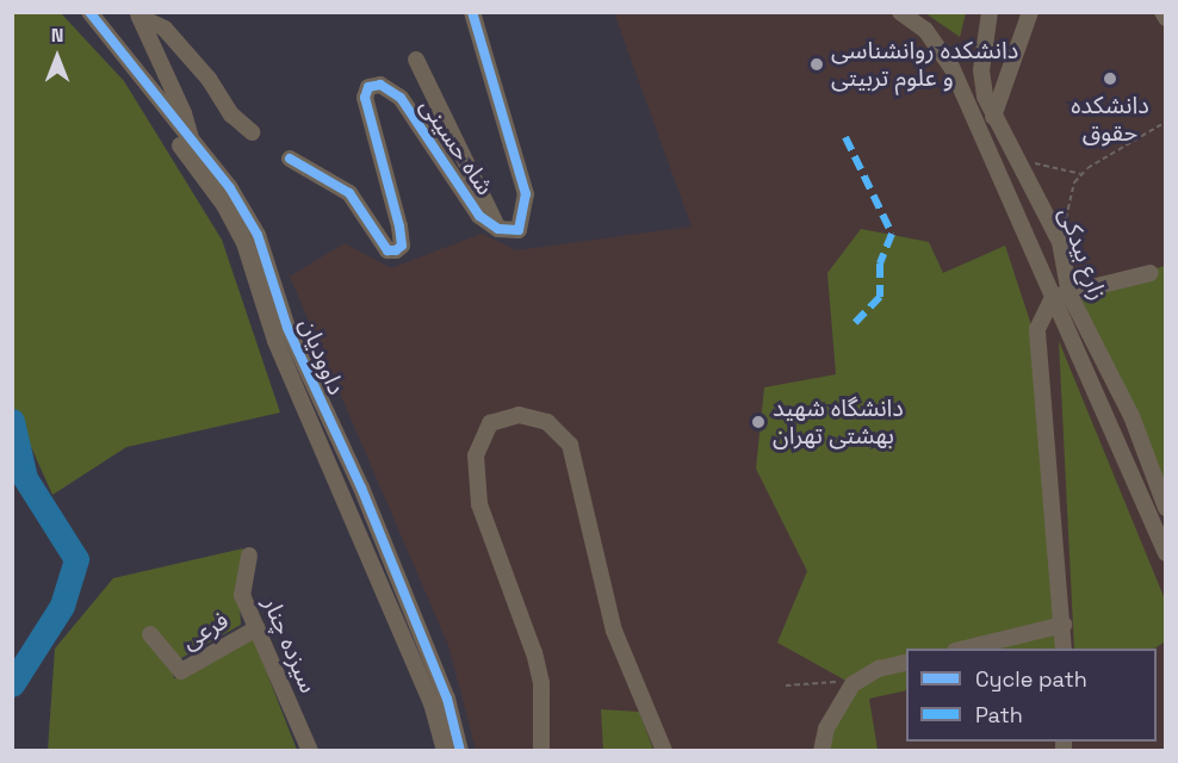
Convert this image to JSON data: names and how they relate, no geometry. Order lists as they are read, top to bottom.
{
  "streets": {
    "street": [
      "شاه حسینی",
      "زارع بیدکی",
      "داوودیان",
      "فرعی",
      "سیزده چنار"
    ]
  },
  "crossings": [
    ["فرعی", "سیزده چنار"]
  ],
  "places": ["دانشکده روانشناسی و علوم تربیتی", "دانشکده حقوق", "دانشگاه شهید بهشتی تهران"],
  "legend": ["Cycle path", "Path"],
  "north": "top"
}
